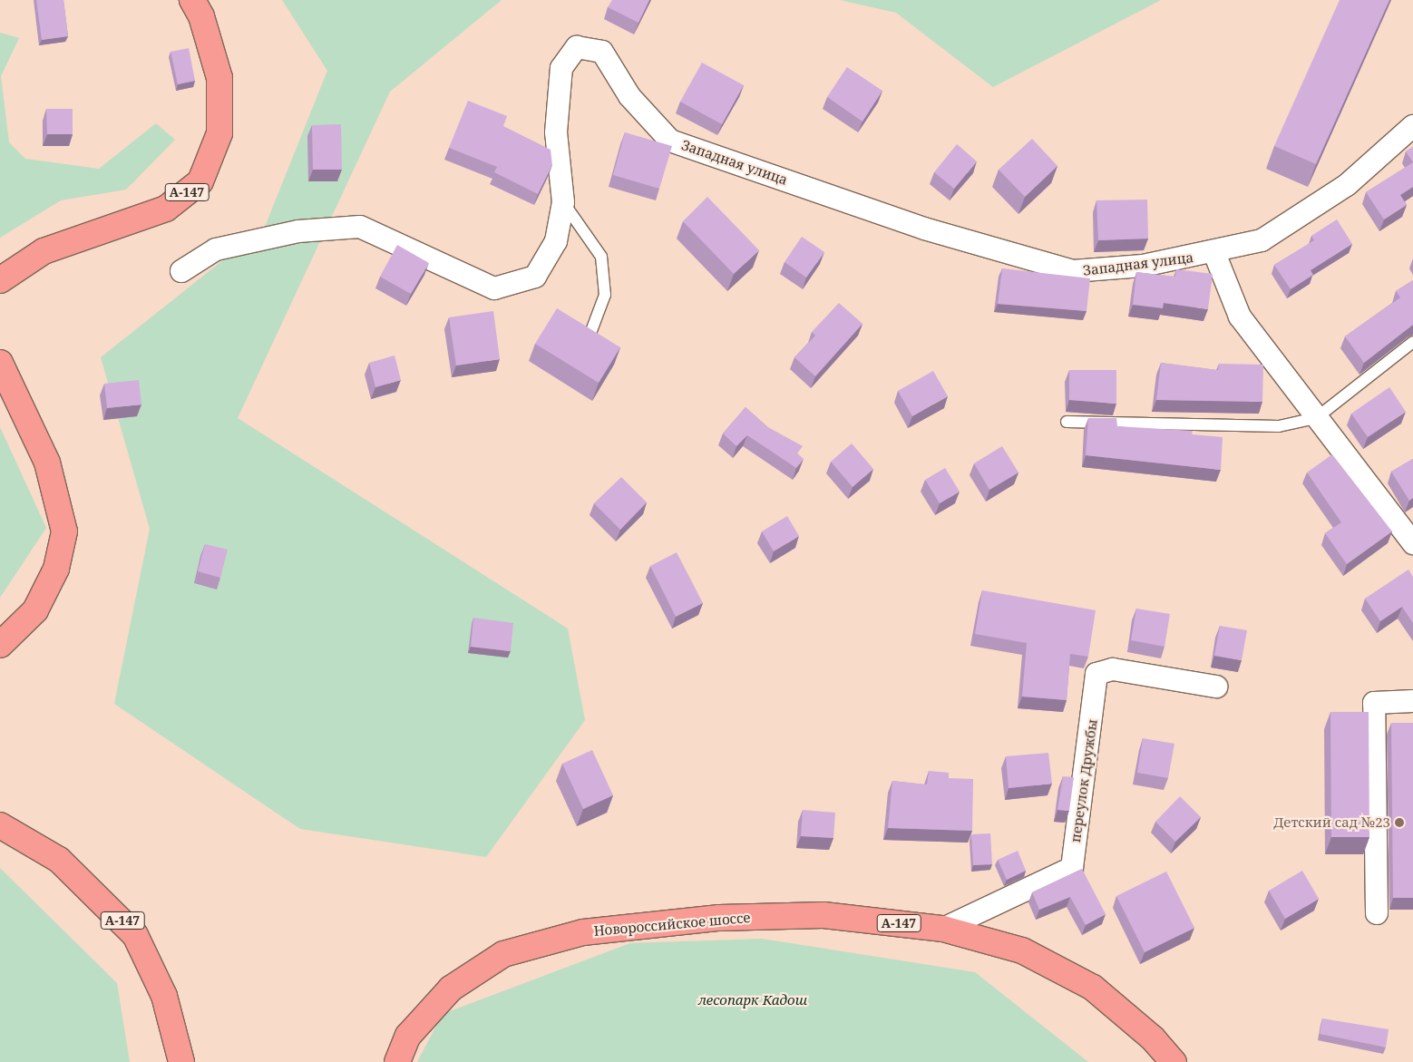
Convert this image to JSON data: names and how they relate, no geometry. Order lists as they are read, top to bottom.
{
  "streets": {
    "highway": ["А-147", "Новороссийское шоссе"],
    "street": ["Западная улица", "переулок Дружбы"]
  },
  "crossings": [
    ["переулок Дружбы", "Новороссийское шоссе"]
  ],
  "parks": ["лесопарк Кадош"],
  "places": ["Детский сад №23"]
}
